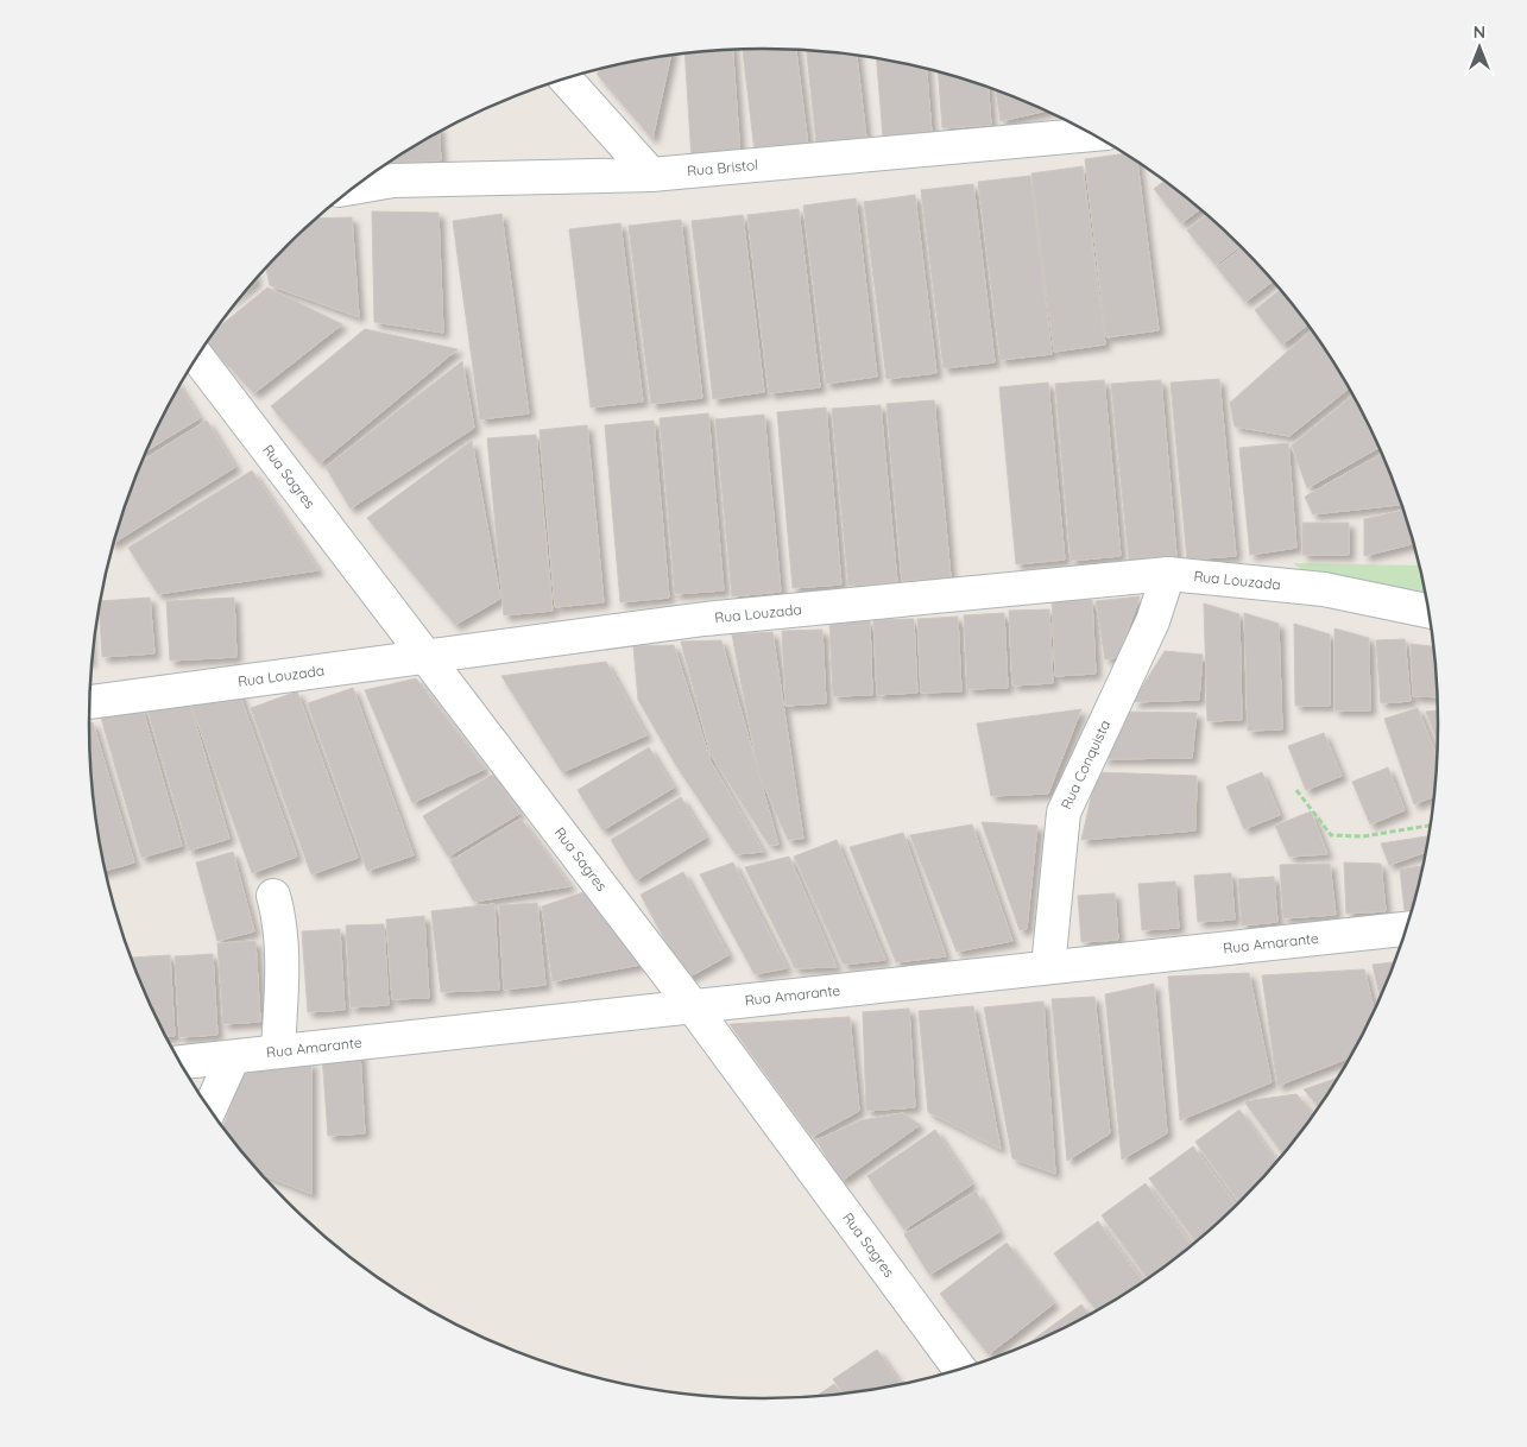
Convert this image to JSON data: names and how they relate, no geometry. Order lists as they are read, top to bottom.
{
  "streets": {
    "street": [
      "Rua Bristol",
      "Rua Sagres",
      "Rua Louzada",
      "Rua Conquista",
      "Rua Amarante"
    ]
  },
  "crossings": [
    ["Rua Sagres", "Rua Louzada"],
    ["Rua Sagres", "Rua Amarante"],
    ["Rua Louzada", "Rua Conquista"],
    ["Rua Conquista", "Rua Amarante"]
  ],
  "north": "top"
}
